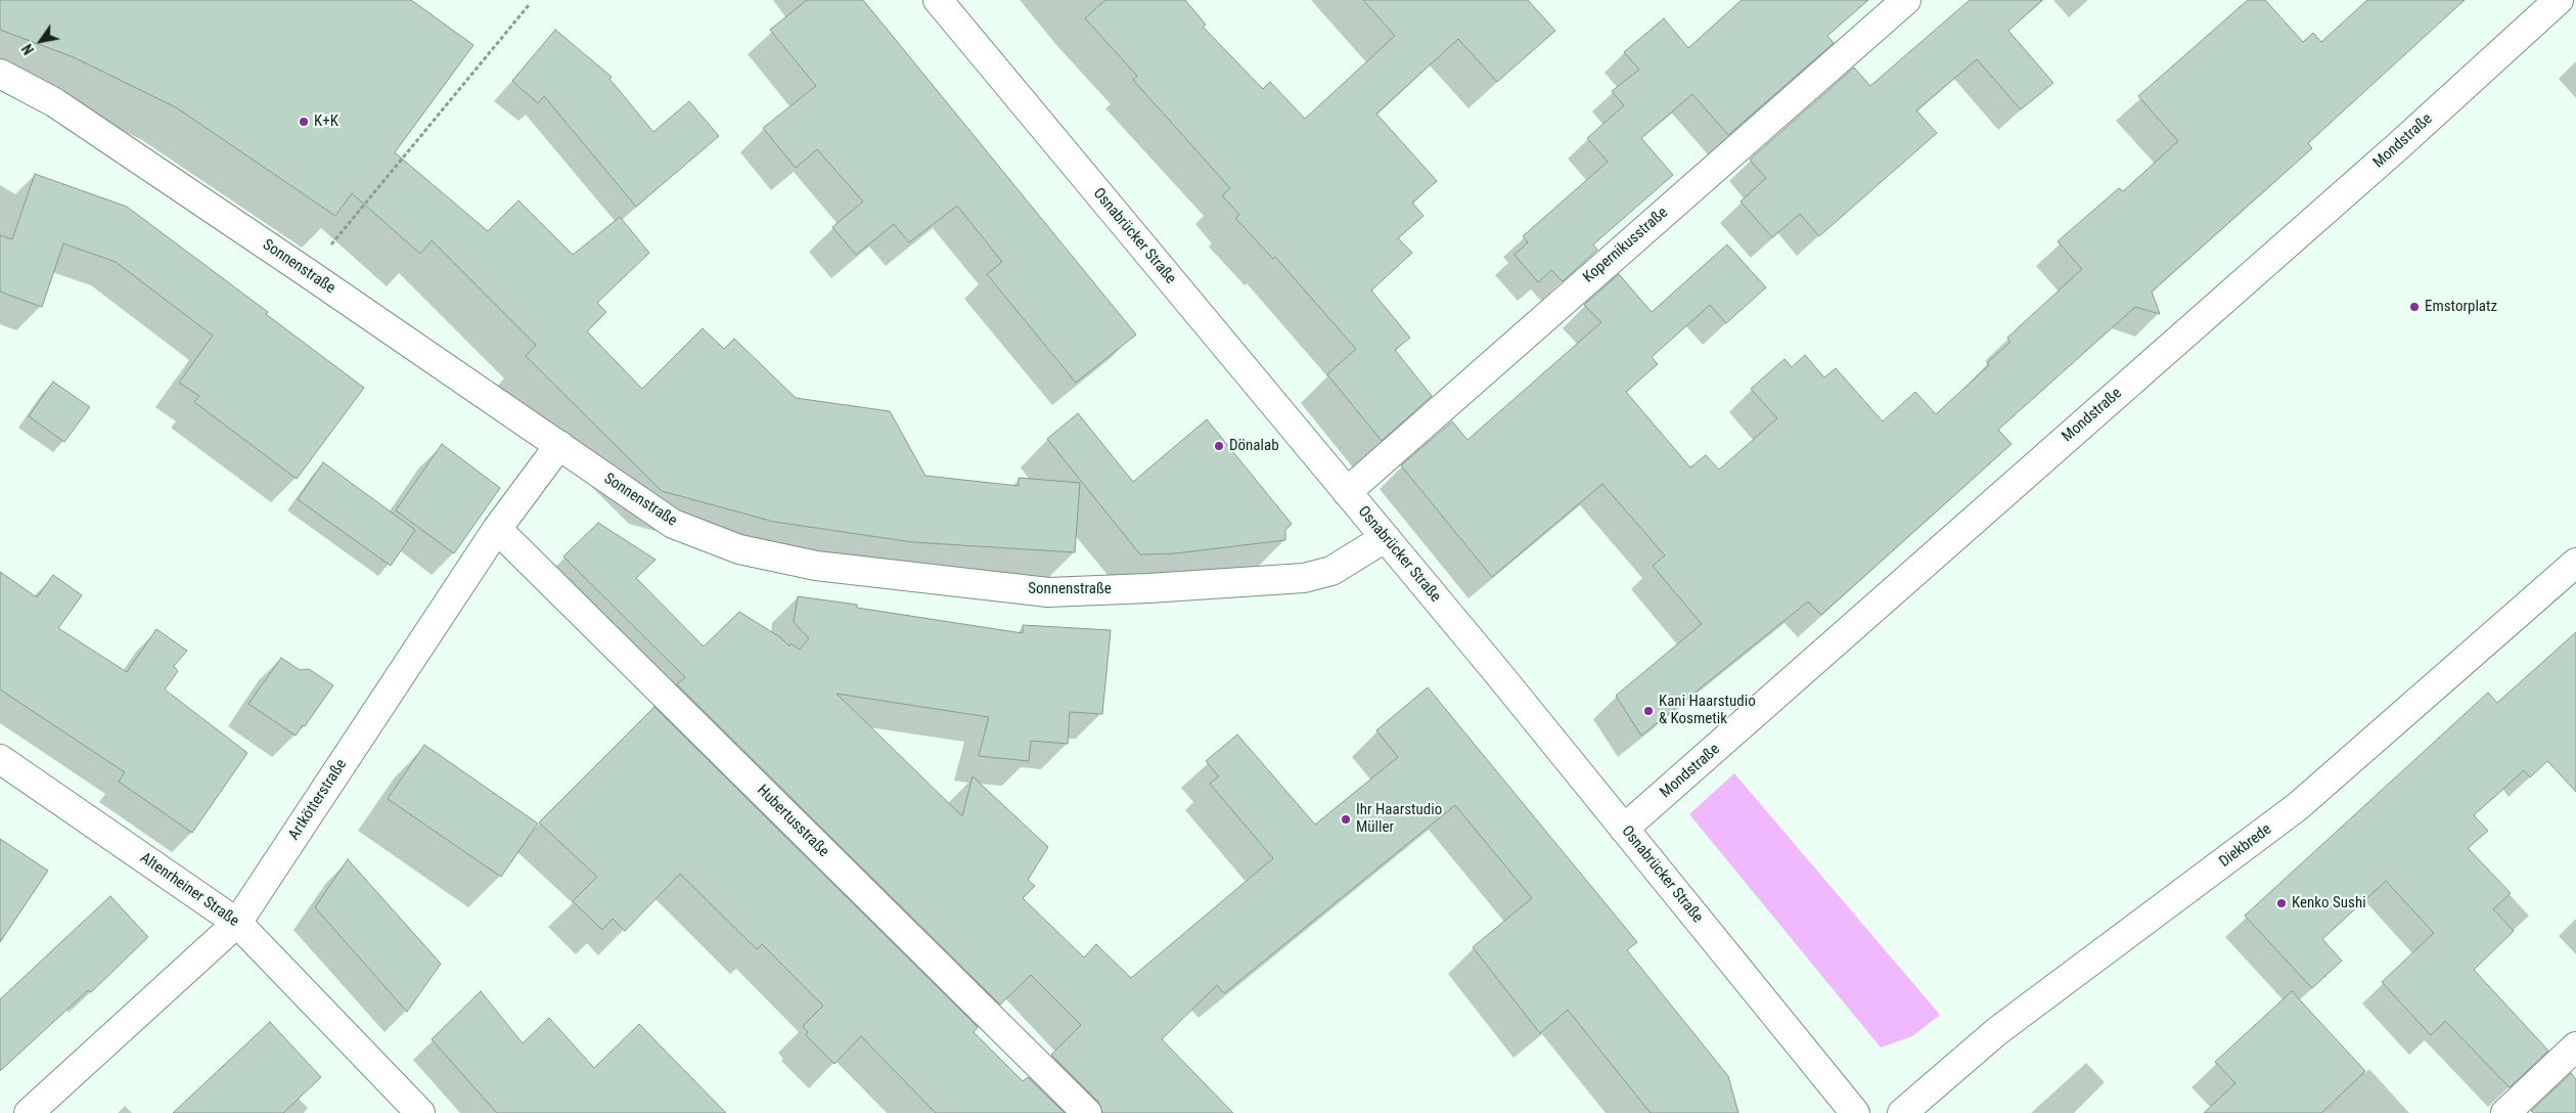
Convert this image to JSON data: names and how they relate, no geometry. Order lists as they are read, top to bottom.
{
  "streets": {
    "street": [
      "Mondstraße",
      "Osnabrücker Straße",
      "Kopernikusstraße",
      "Sonnenstraße",
      "Artkötterstraße",
      "Hubertusstraße",
      "Diekbrede",
      "Altenrheiner Straße"
    ]
  },
  "crossings": [
    ["Mondstraße", "Osnabrücker Straße"],
    ["Osnabrücker Straße", "Kopernikusstraße"],
    ["Osnabrücker Straße", "Sonnenstraße"],
    ["Sonnenstraße", "Artkötterstraße"],
    ["Artkötterstraße", "Hubertusstraße"],
    ["Artkötterstraße", "Altenrheiner Straße"]
  ],
  "places": [
    "K+K",
    "Emstorplatz",
    "Dönalab",
    "Kani Haarstudio & Kosmetik",
    "Ihr Haarstudio Müller",
    "Kenko Sushi"
  ],
  "north": "bottom left"
}
